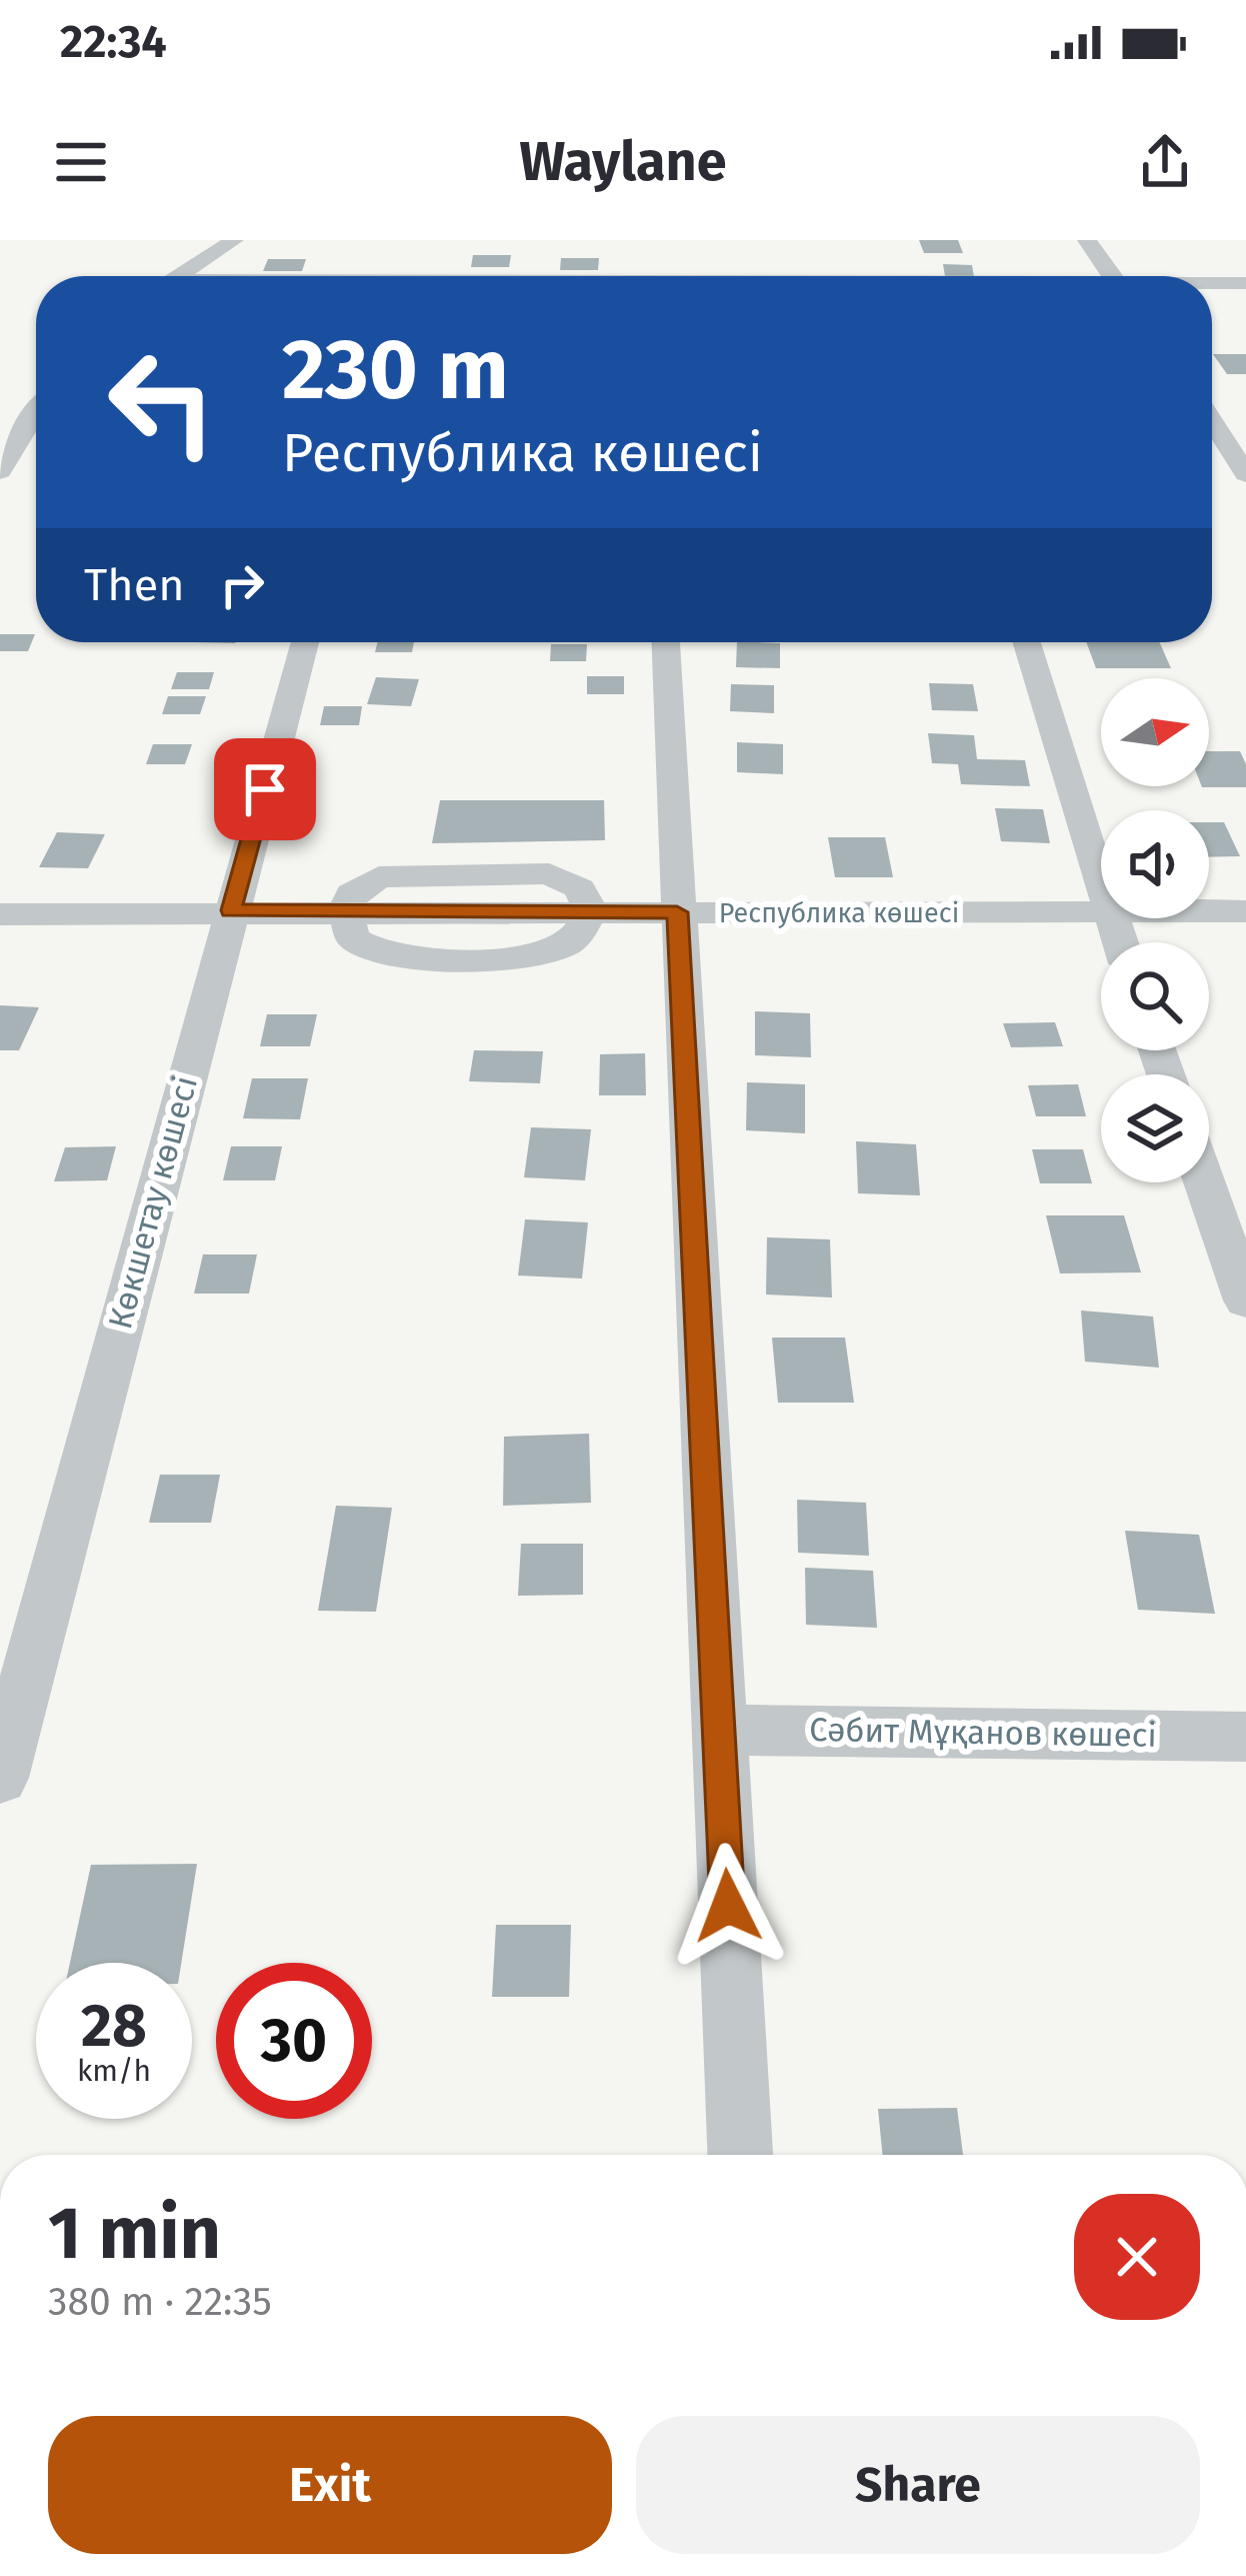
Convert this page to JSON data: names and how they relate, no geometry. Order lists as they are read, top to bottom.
{
  "streets": {
    "street": ["Республика көшесі", "Көкшетау көшесі", "Сәбит Мұқанов көшесі"]
  },
  "north": "right",
  "page": {
    "status": "22:34",
    "header": "Waylane",
    "turn": ["230 m", "Республика көшесі"],
    "then": "Then",
    "speed": "28 km/h",
    "limit": "30",
    "heading": ["1 min", "380 m · 22:35"],
    "buttons": ["Exit", "Share"]
  }
}
